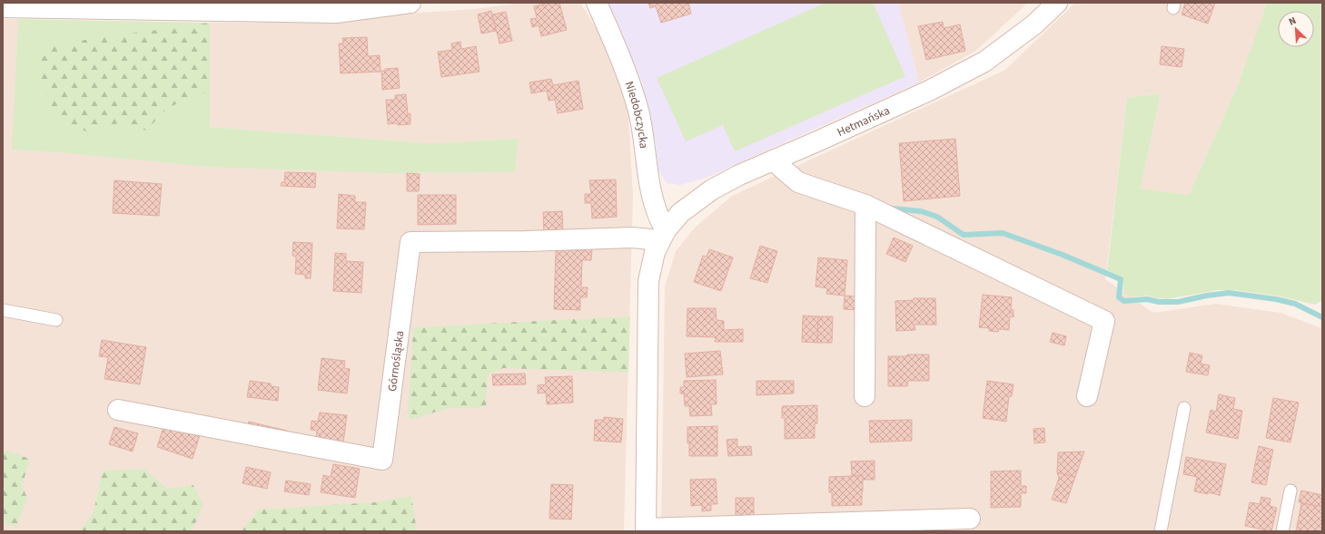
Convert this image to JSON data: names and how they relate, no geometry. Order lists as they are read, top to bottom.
{
  "streets": {
    "street": ["Niedobczycka", "Hetmańska", "Górnośląska"]
  },
  "crossings": [
    ["Niedobczycka", "Hetmańska"],
    ["Niedobczycka", "Górnośląska"],
    ["Hetmańska", "Górnośląska"]
  ],
  "north": "top left"
}
